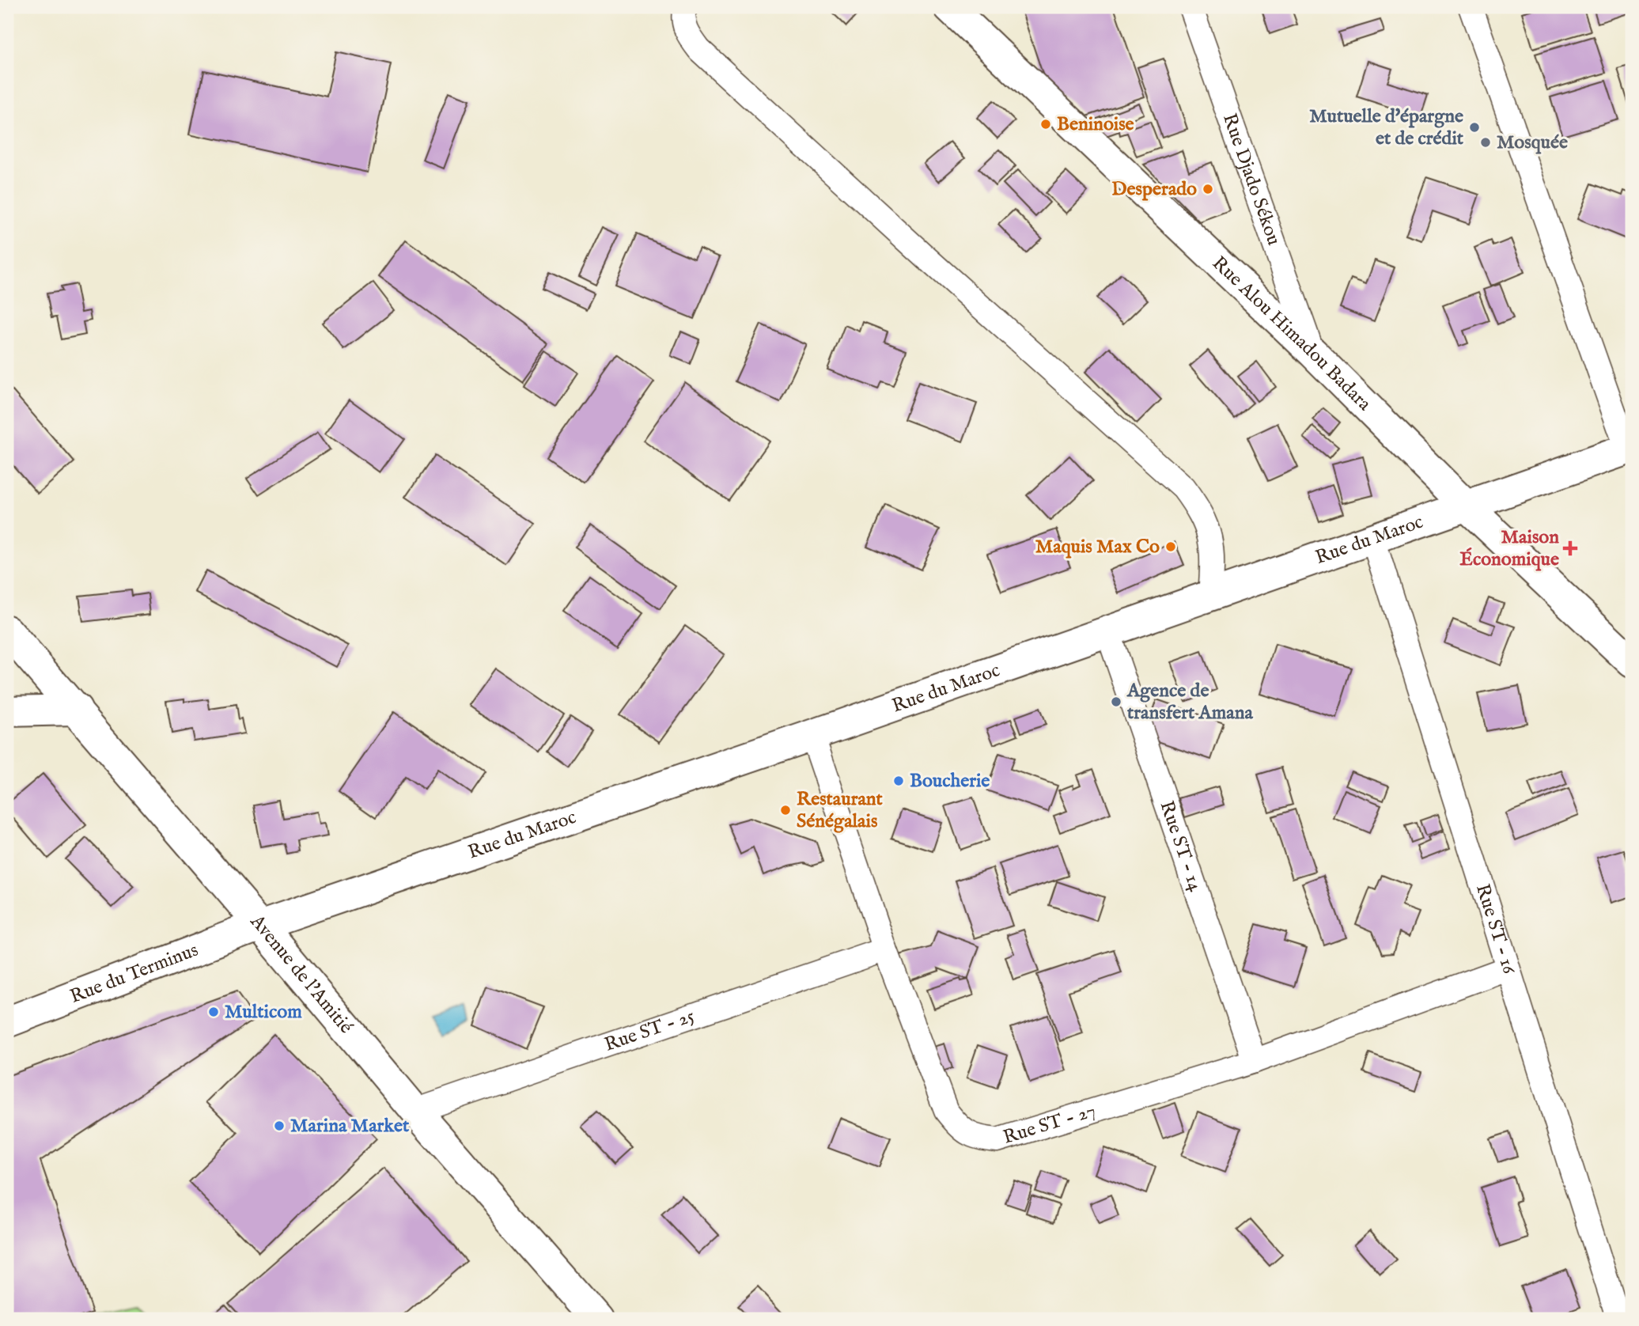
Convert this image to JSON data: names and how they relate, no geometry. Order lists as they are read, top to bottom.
{
  "streets": {
    "street": [
      "Rue Djado Sékou",
      "Rue Alou Himadou Badara",
      "Rue du Maroc",
      "Rue ST - 14",
      "Rue ST - 16",
      "Rue du Terminus",
      "Avenue de l'Amitié",
      "Rue ST - 25",
      "Rue ST - 27"
    ]
  },
  "crossings": [
    ["Rue Djado Sékou", "Rue Alou Himadou Badara"],
    ["Rue Alou Himadou Badara", "Rue du Maroc"],
    ["Rue du Maroc", "Rue ST - 14"],
    ["Rue du Maroc", "Rue ST - 16"],
    ["Rue du Maroc", "Rue du Terminus"],
    ["Rue du Maroc", "Avenue de l'Amitié"],
    ["Rue du Maroc", "Rue ST - 27"],
    ["Rue ST - 14", "Rue ST - 27"],
    ["Rue ST - 16", "Rue ST - 27"],
    ["Rue du Terminus", "Avenue de l'Amitié"],
    ["Avenue de l'Amitié", "Rue ST - 25"],
    ["Rue ST - 25", "Rue ST - 27"]
  ],
  "places": {
    "other": [
      "Beninoise",
      "Mutuelle d'épargne et de crédit",
      "Mosquée",
      "Desperado",
      "Maquis Max Co",
      "Agence de transfert Amana",
      "Boucherie",
      "Restaurant Sénégalais",
      "Multicom",
      "Marina Market"
    ],
    "health": ["Maison Économique"]
  }
}
